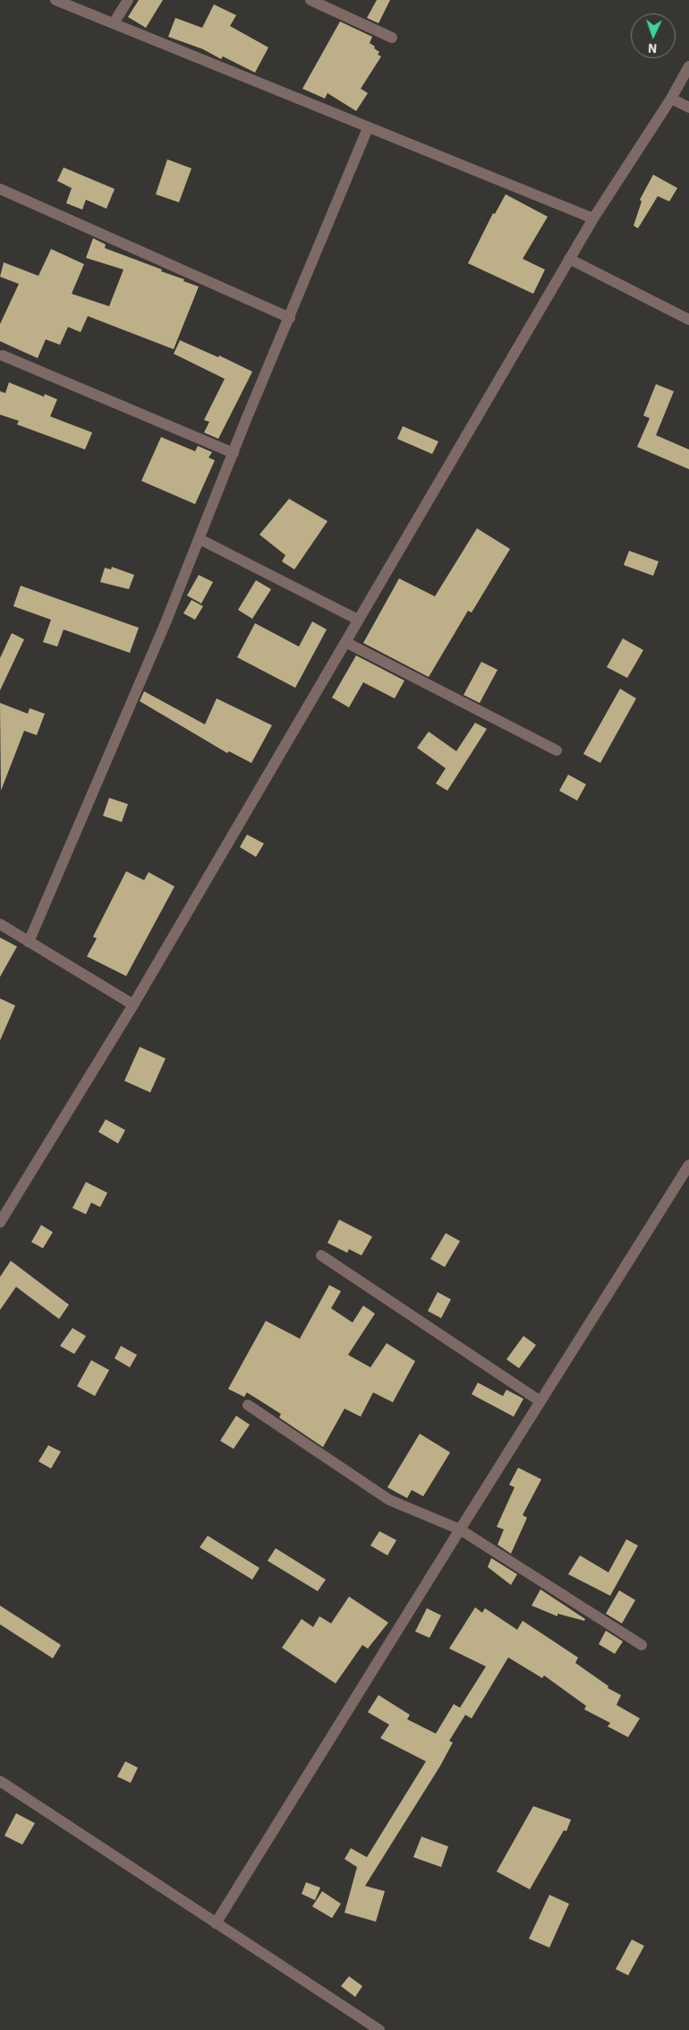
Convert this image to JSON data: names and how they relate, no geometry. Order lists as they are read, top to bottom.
{
  "north": "bottom"
}
